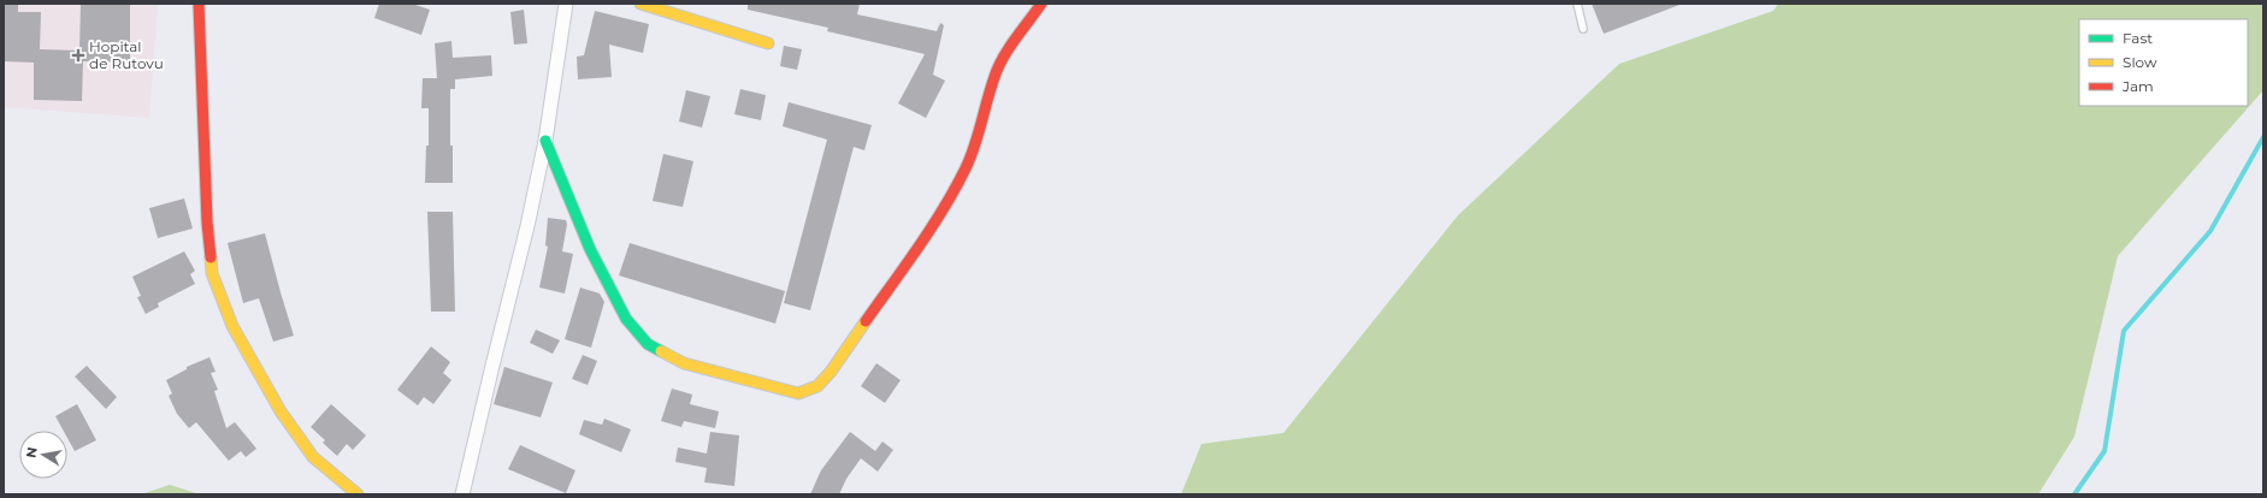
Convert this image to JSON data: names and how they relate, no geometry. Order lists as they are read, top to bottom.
{
  "places": {
    "health": ["Hopital de Rutovu"]
  },
  "legend": ["Fast", "Slow", "Jam"],
  "north": "left"
}
